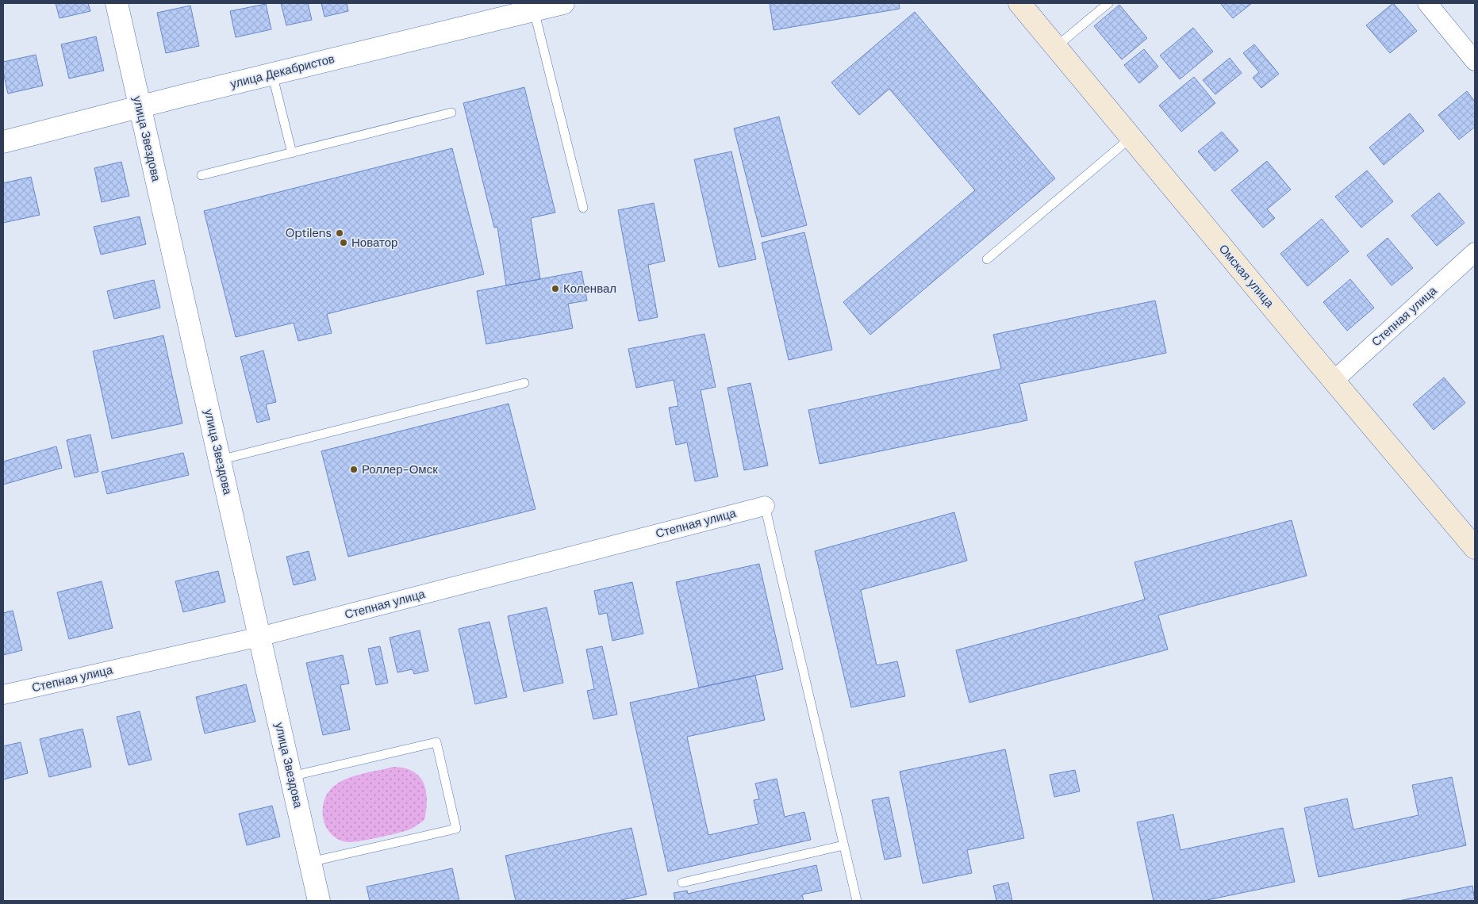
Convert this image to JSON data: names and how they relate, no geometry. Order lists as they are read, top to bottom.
{
  "streets": {
    "main road": ["Омская улица"],
    "street": ["улица Декабристов", "улица Звездова", "Степная улица"]
  },
  "crossings": [
    ["улица Декабристов", "улица Звездова"],
    ["улица Звездова", "Степная улица"],
    ["Омская улица", "Степная улица"]
  ],
  "places": [
    "Optilens",
    "Новатор",
    "Коленвал",
    "Роллер-Омск"
  ]
}
